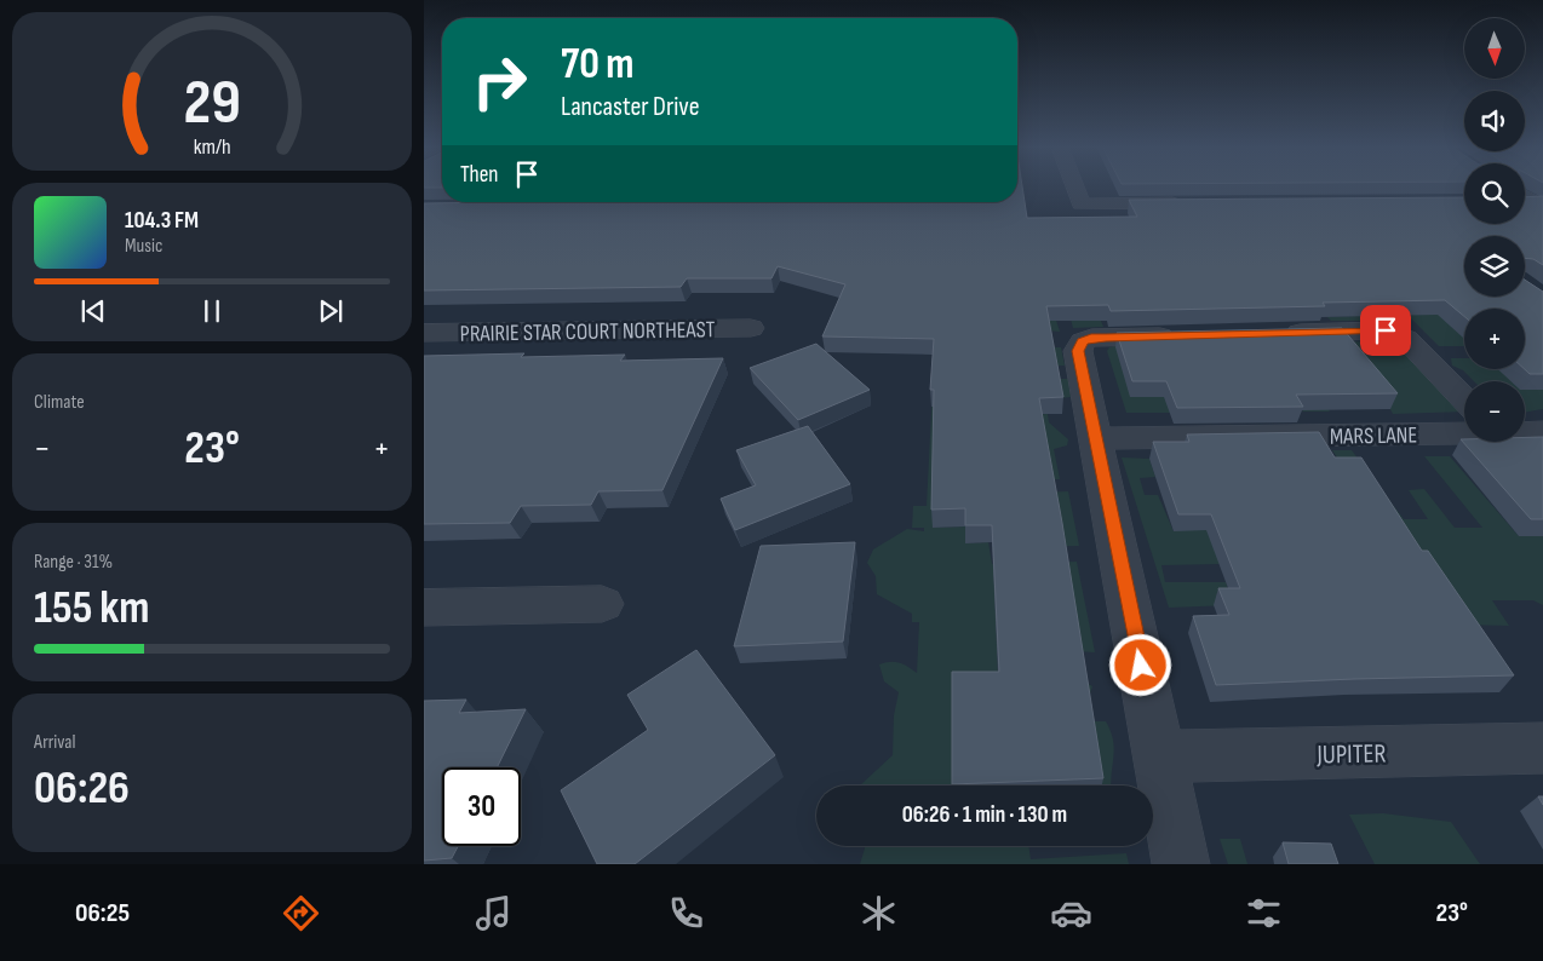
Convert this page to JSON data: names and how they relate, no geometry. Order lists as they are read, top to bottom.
{
  "streets": {
    "street": ["PRAIRIE STAR COURT NORTHEAST", "MARS LANE", "JUPITER"]
  },
  "north": "bottom",
  "page": {
    "map_buttons": ["+", "−"],
    "turn": ["70 m", "Lancaster Drive"],
    "then": "Then",
    "song": ["104.3 FM", "Music"],
    "tile": [
      "Climate",
      ["Range · 31%", "155 km"],
      ["Arrival", "06:26"]
    ],
    "heat": ["−", "23°", "+"],
    "limit": "30",
    "trip": "06:26 · 1 min · 130 m",
    "tabs": ["06:25", "23°"],
    "gauge": ["29", "km/h"]
  }
}
